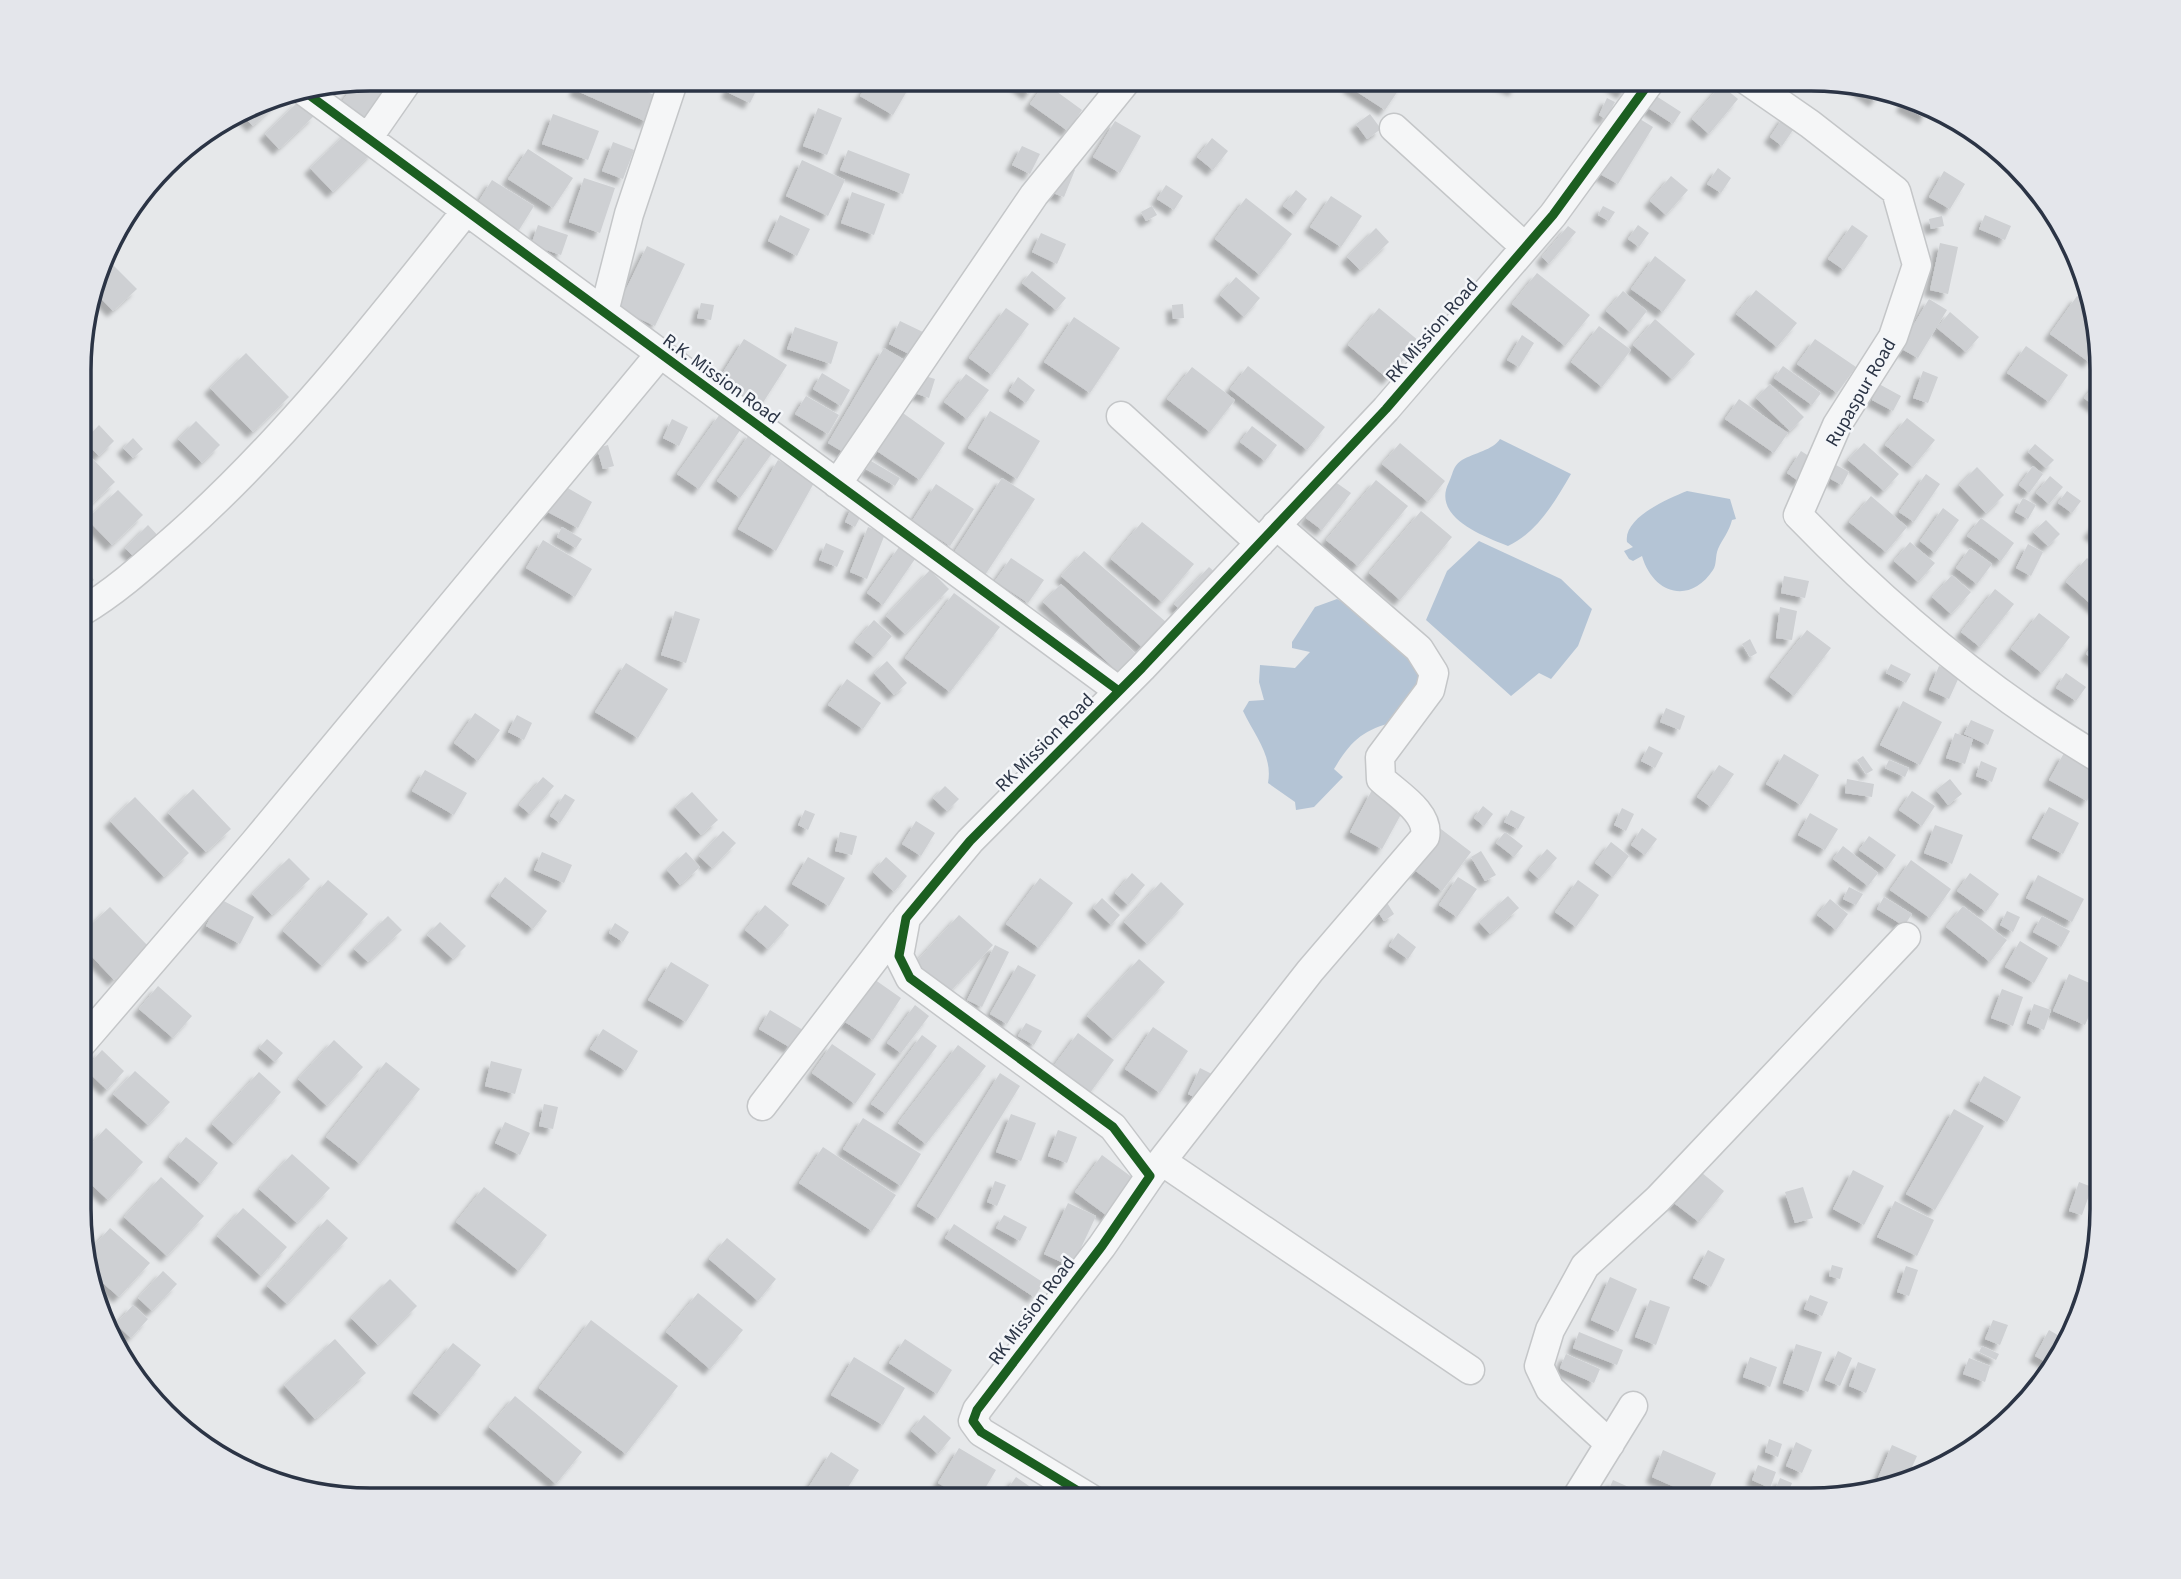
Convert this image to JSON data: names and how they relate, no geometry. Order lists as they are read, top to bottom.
{
  "streets": {
    "street": ["RK Mission Road", "R.K. Mission Road", "Rupaspur Road"]
  },
  "crossings": [
    ["RK Mission Road", "R.K. Mission Road"]
  ]
}
